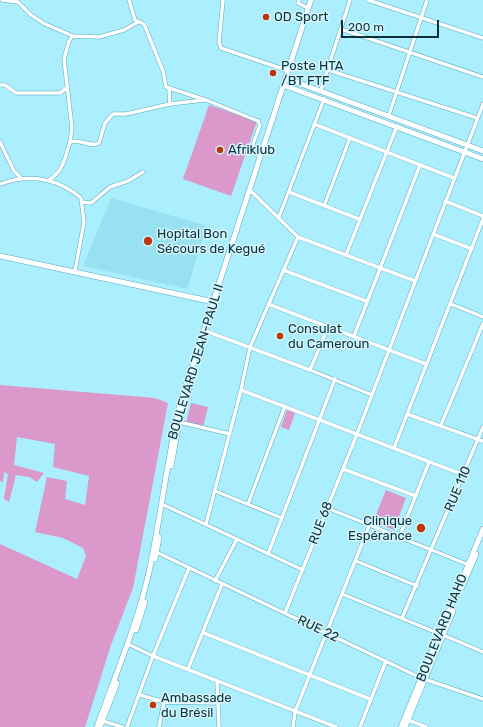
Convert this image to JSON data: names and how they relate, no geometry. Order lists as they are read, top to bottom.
{
  "streets": {
    "main road": ["BOULEVARD JEAN-PAUL II", "BOULEVARD HAHO"],
    "street": ["RUE 110", "RUE 68", "RUE 22"]
  },
  "crossings": [
    ["BOULEVARD JEAN-PAUL II", "RUE 22"],
    ["RUE 68", "RUE 22"],
    ["BOULEVARD HAHO", "RUE 22"]
  ],
  "places": [
    "OD Sport",
    "Poste HTA /BT FTF",
    "Afriklub",
    "Hopital Bon Sécours de Kegué",
    "Consulat du Cameroun",
    "Clinique Espérance",
    "Ambassade du Brésil"
  ],
  "scale_bar": "200 m"
}
